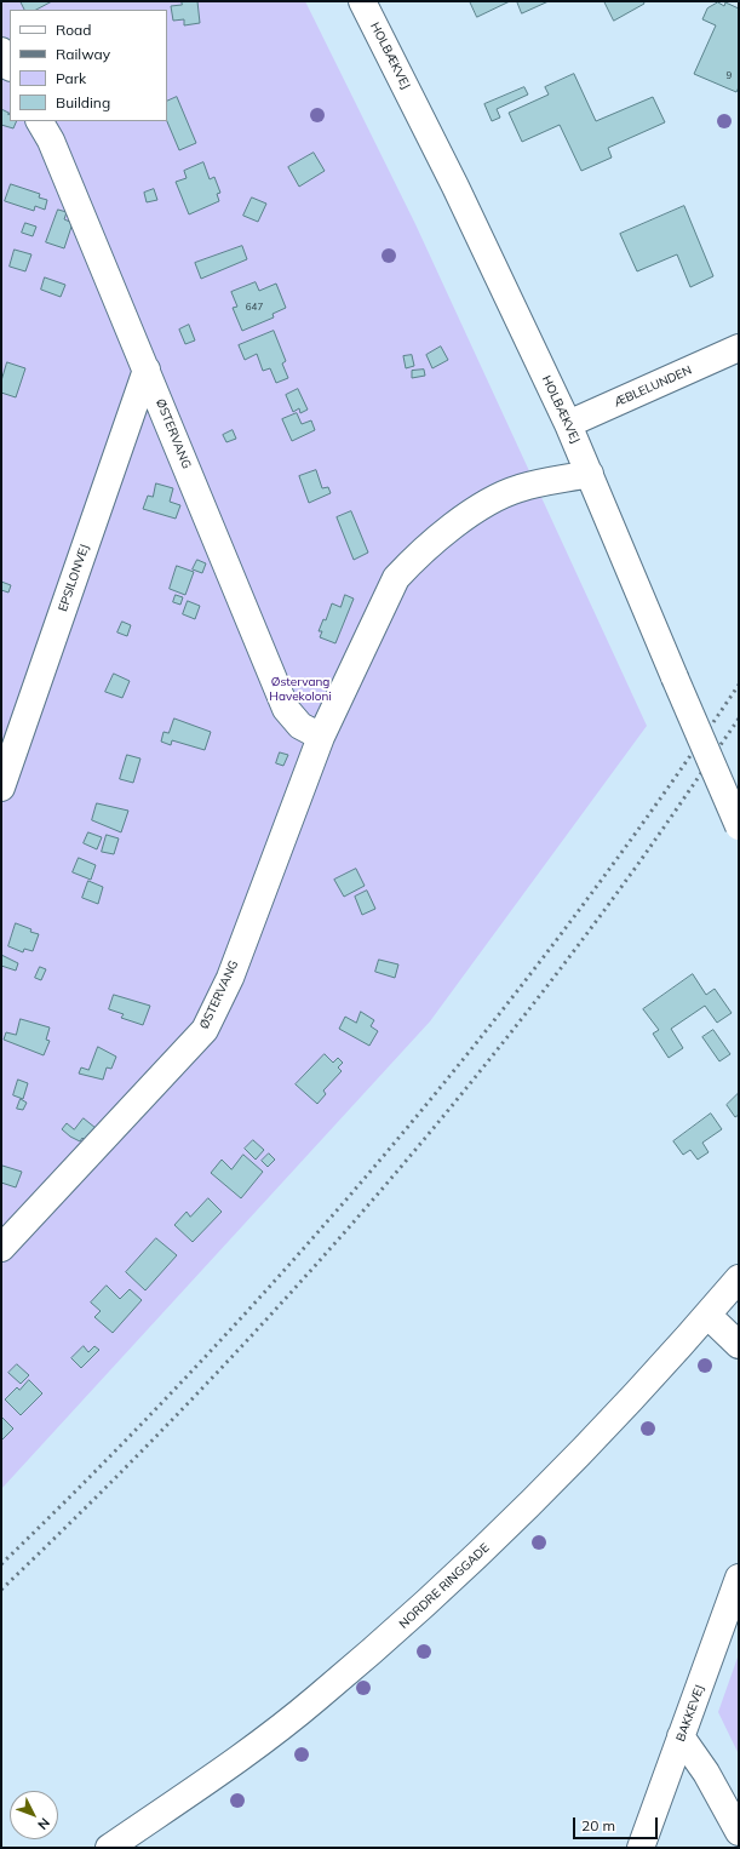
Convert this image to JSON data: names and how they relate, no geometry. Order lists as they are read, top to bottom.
{
  "streets": {
    "street": [
      "HOLBÆKVEJ",
      "ÆBLELUNDEN",
      "ØSTERVANG",
      "EPSILONVEJ",
      "NORDRE RINGGADE",
      "BAKKEVEJ"
    ]
  },
  "crossings": [
    ["HOLBÆKVEJ", "ÆBLELUNDEN"],
    ["HOLBÆKVEJ", "ØSTERVANG"],
    ["ØSTERVANG", "EPSILONVEJ"]
  ],
  "parks": ["Østervang Havekoloni"],
  "house_numbers": ["9", "647"],
  "legend": [
    "Road",
    "Railway",
    "Park",
    "Building"
  ],
  "scale_bar": "20 m",
  "north": "bottom right"
}
